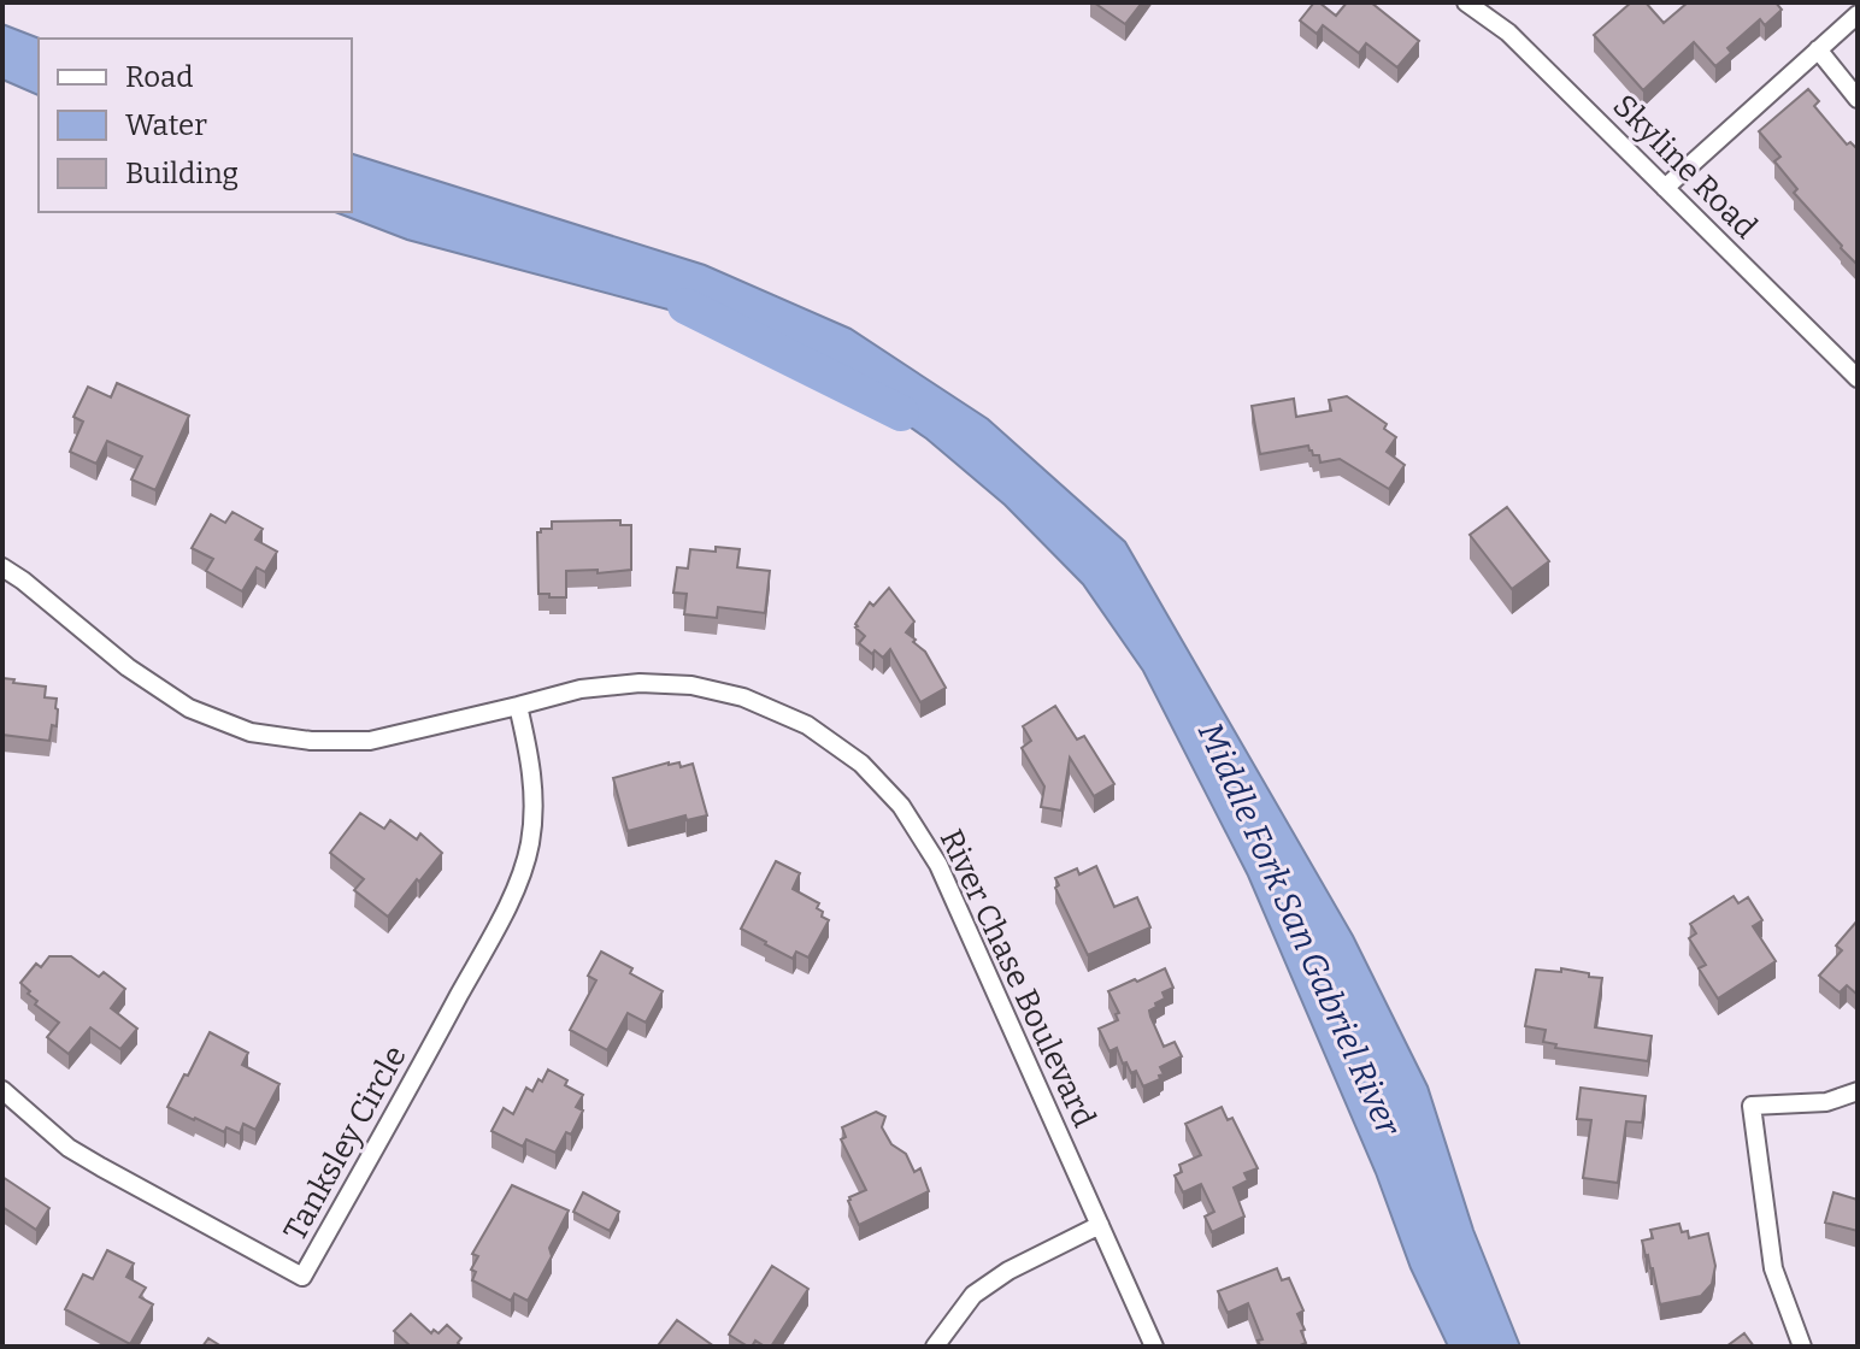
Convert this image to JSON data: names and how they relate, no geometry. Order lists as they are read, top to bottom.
{
  "streets": {
    "street": ["Skyline Road", "River Chase Boulevard", "Tanksley Circle"]
  },
  "crossings": [
    ["River Chase Boulevard", "Tanksley Circle"]
  ],
  "water": ["Middle Fork San Gabriel River"],
  "legend": ["Road", "Water", "Building"]
}
